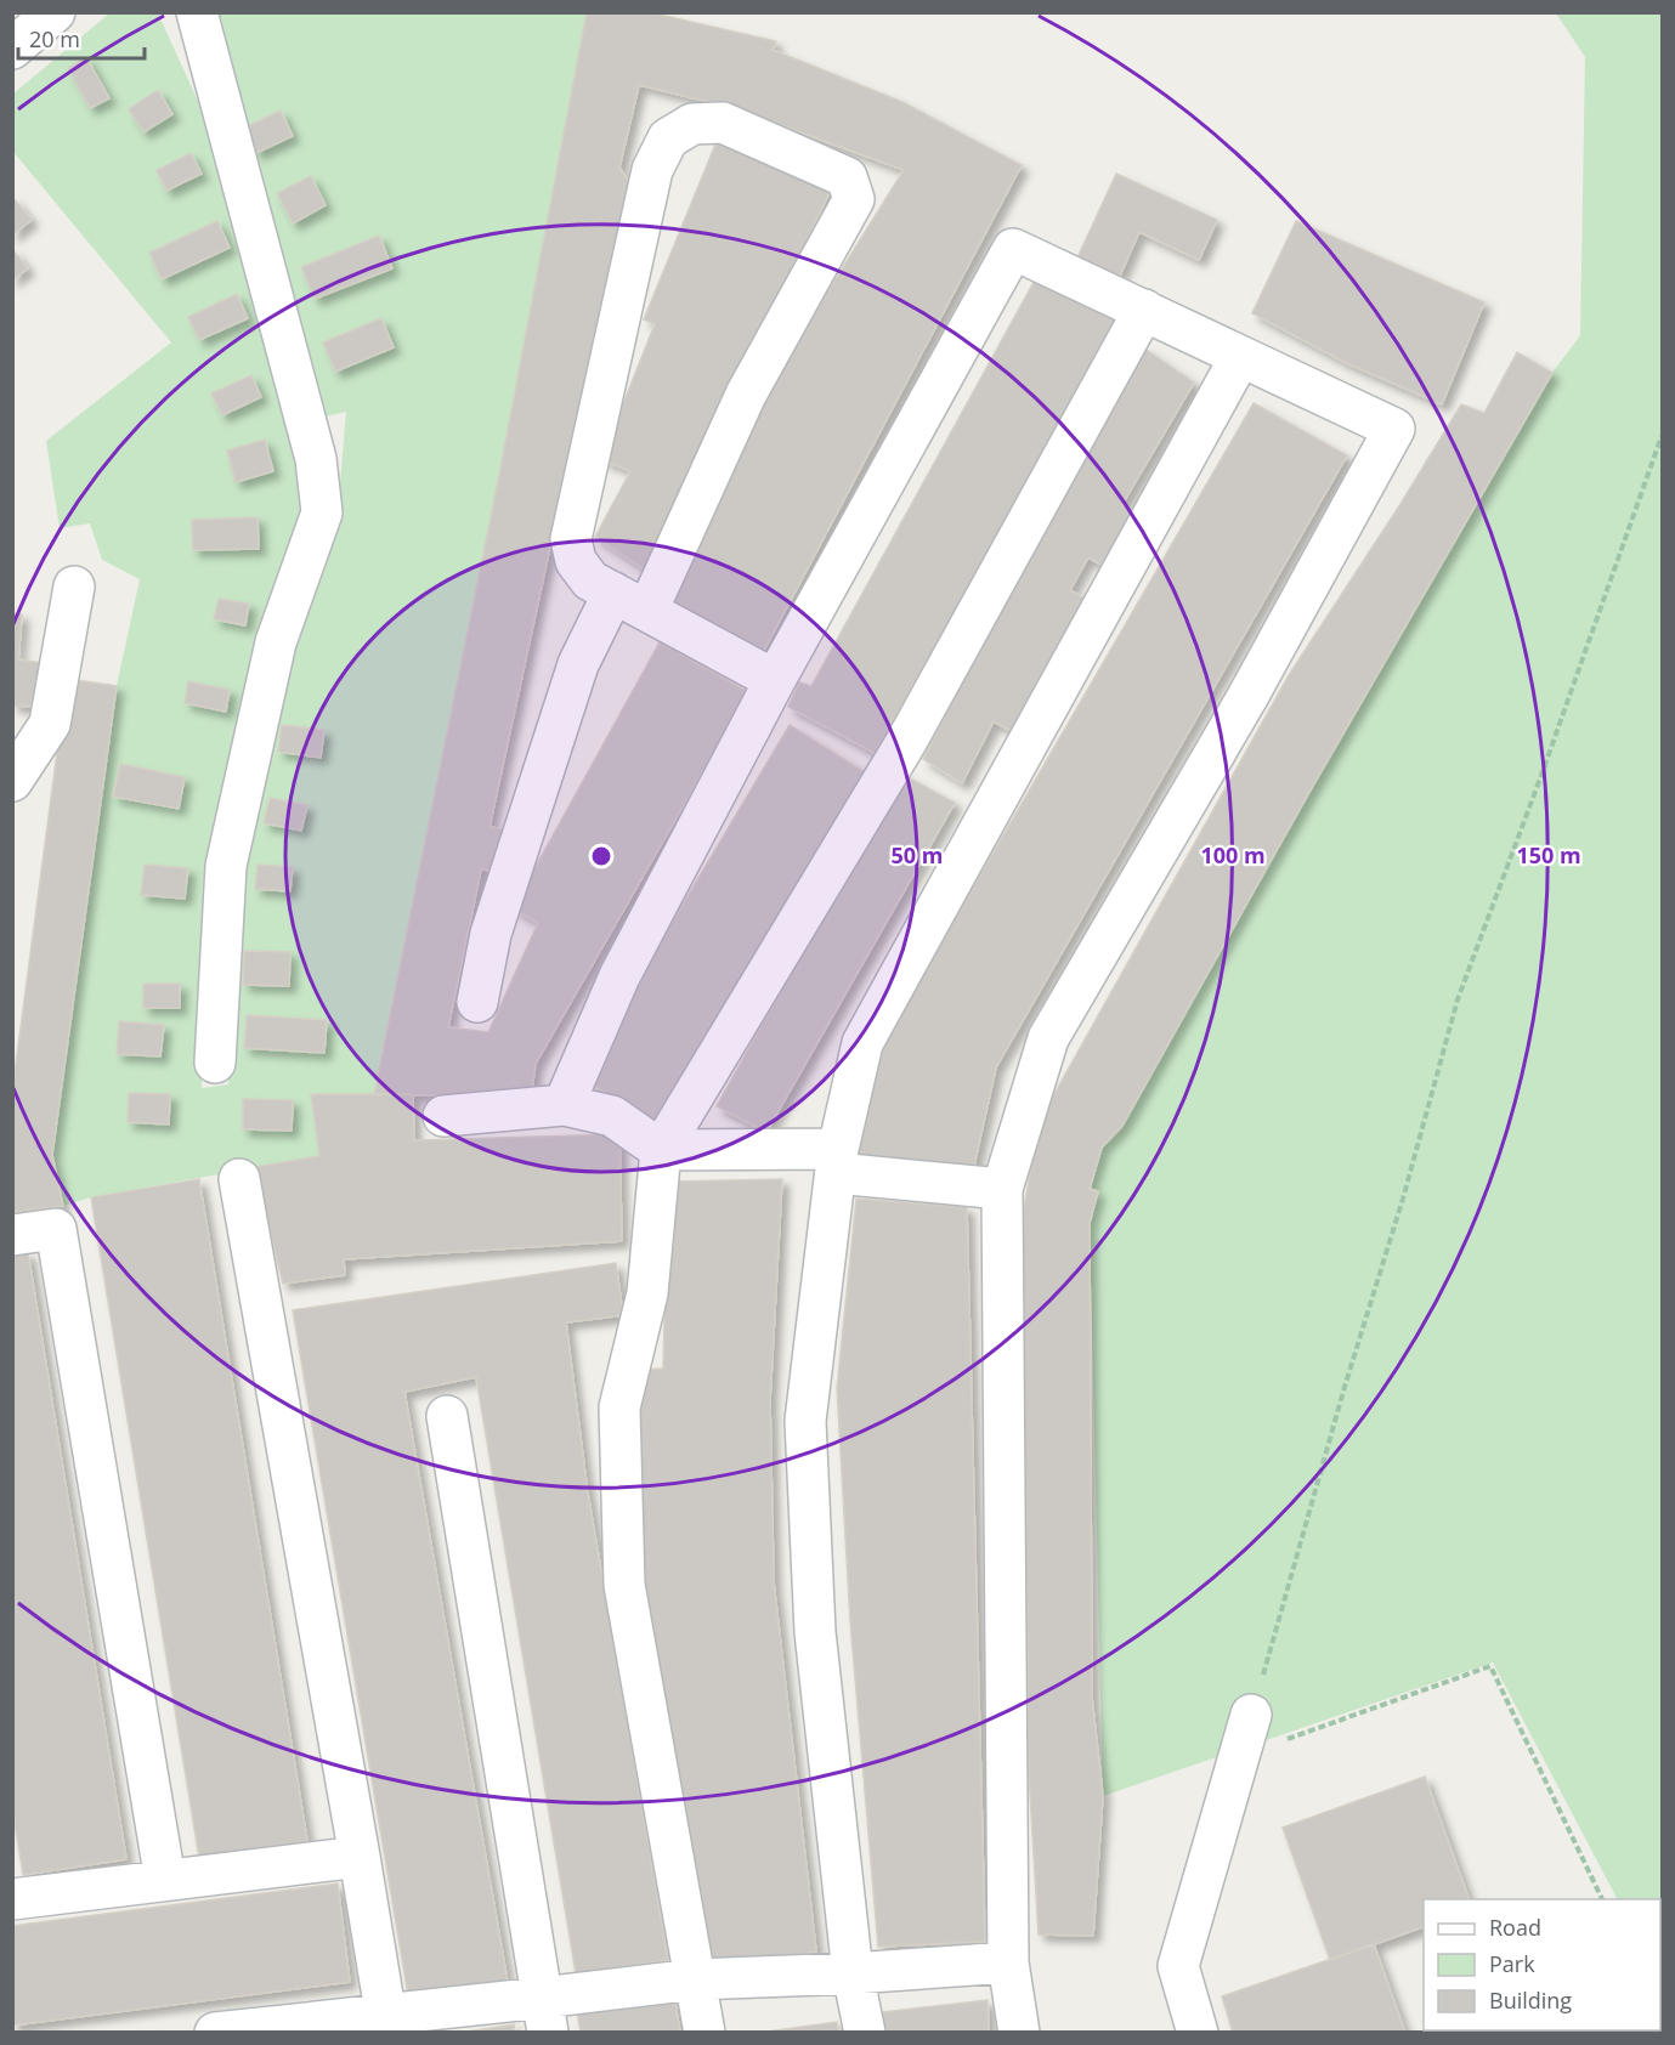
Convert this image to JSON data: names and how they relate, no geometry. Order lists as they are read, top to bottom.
{
  "legend": ["Road", "Park", "Building"],
  "scale_bar": "20 m",
  "rings": ["50 m", "100 m", "150 m"]
}
